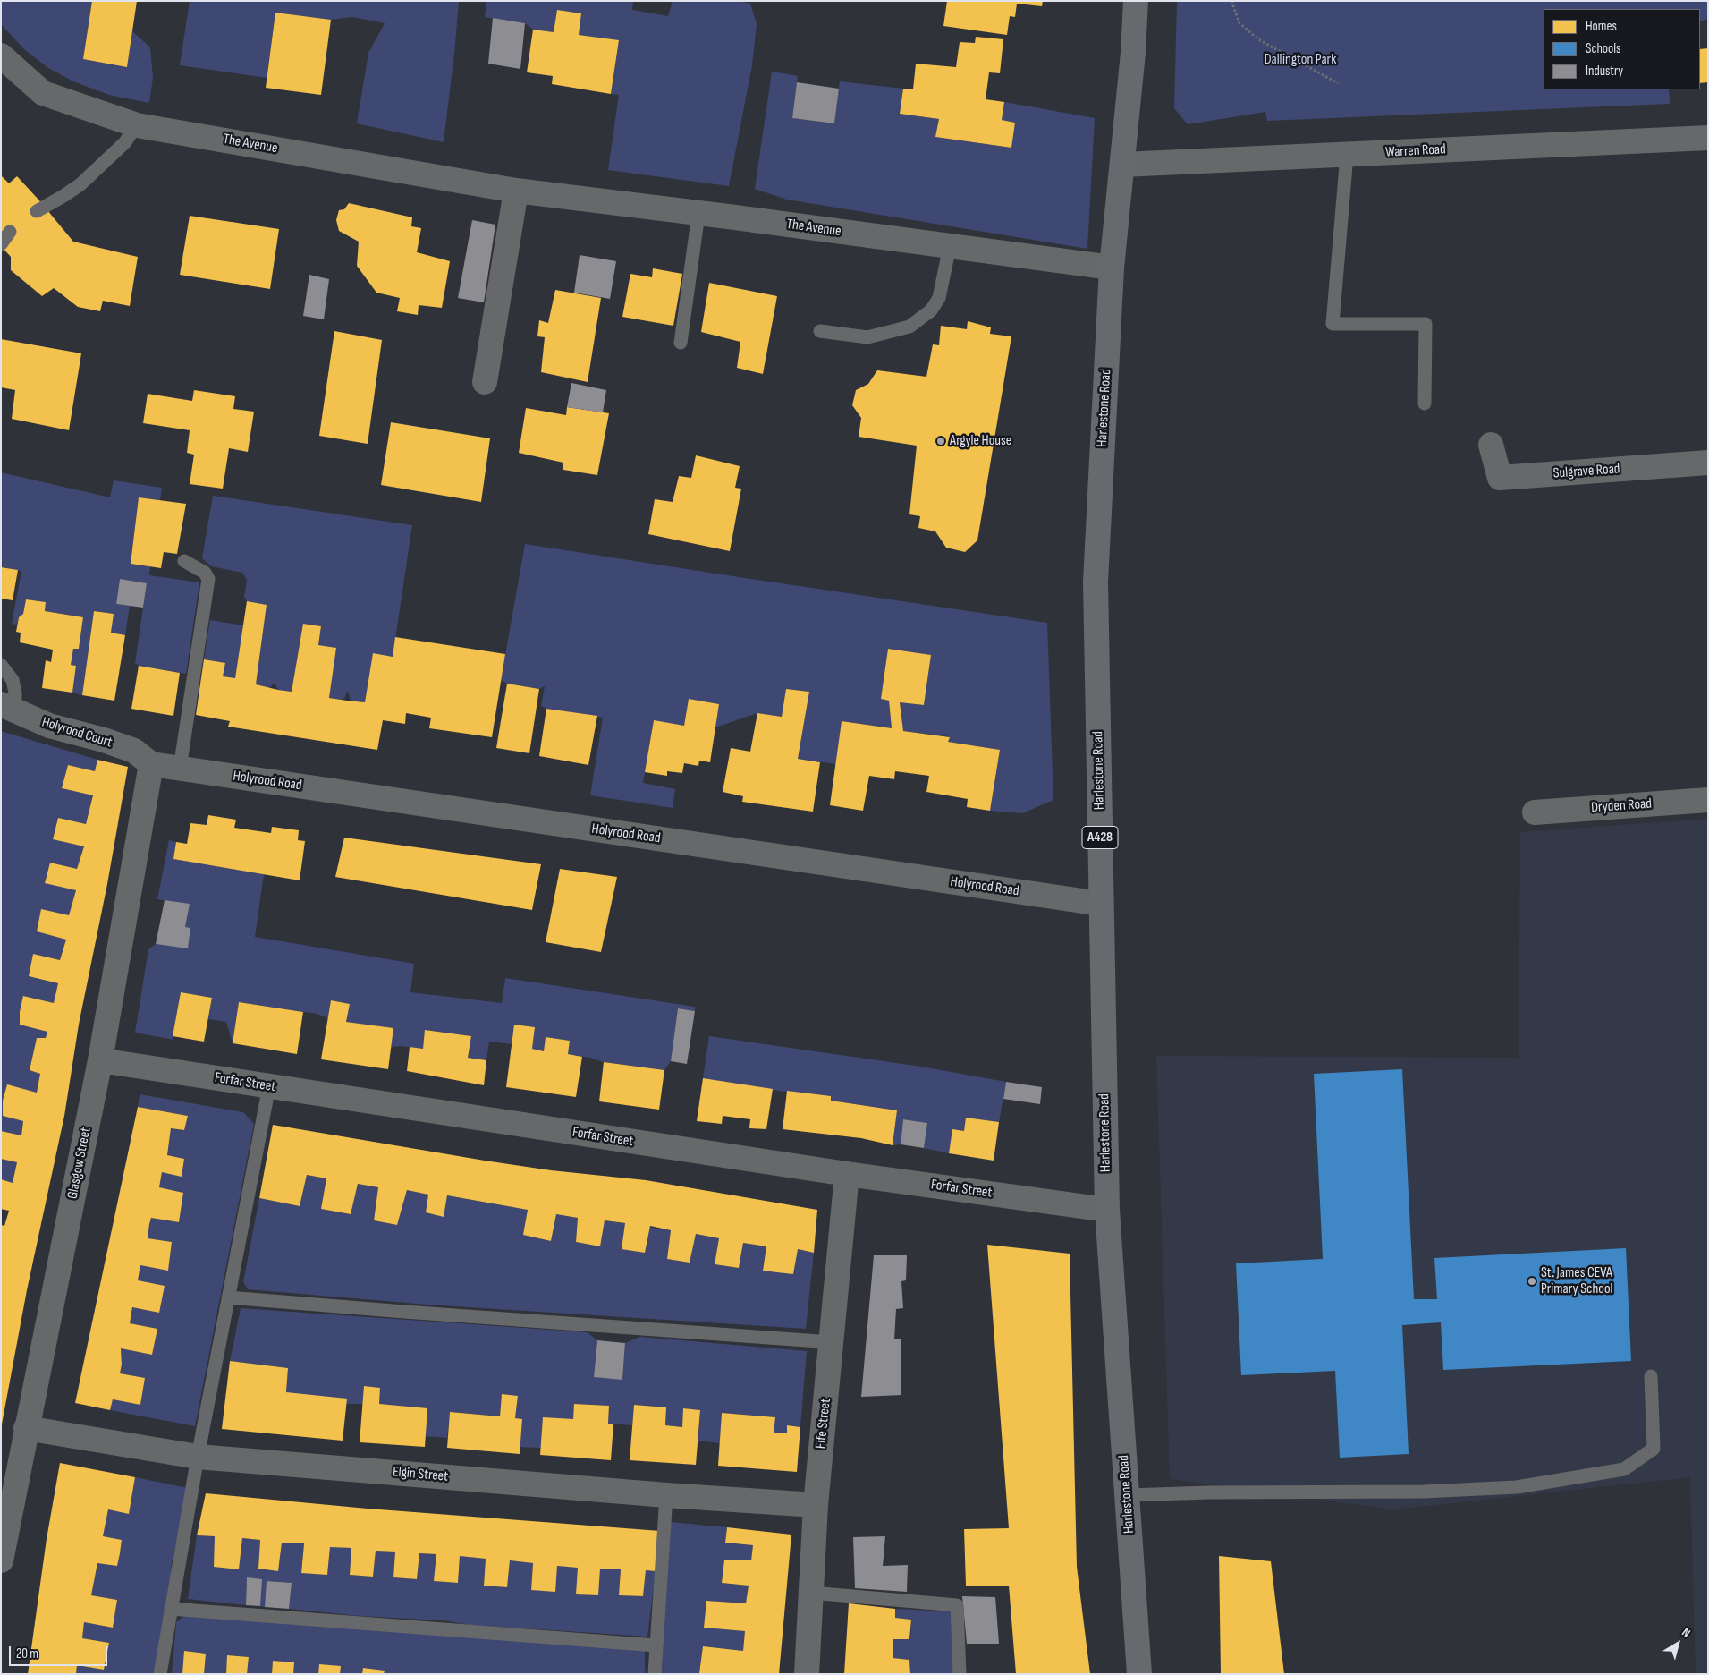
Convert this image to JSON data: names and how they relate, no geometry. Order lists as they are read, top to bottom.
{
  "streets": {
    "main road": ["Harlestone Road", "A428"],
    "street": [
      "The Avenue",
      "Warren Road",
      "Sulgrave Road",
      "Holyrood Court",
      "Holyrood Road",
      "Dryden Road",
      "Forfar Street",
      "Glasgow Street",
      "Fife Street",
      "Elgin Street"
    ]
  },
  "crossings": [
    ["The Avenue", "Harlestone Road"],
    ["Warren Road", "Harlestone Road"],
    ["Harlestone Road", "Holyrood Road"],
    ["Harlestone Road", "Forfar Street"],
    ["Holyrood Court", "Holyrood Road"],
    ["Holyrood Court", "Glasgow Street"],
    ["Holyrood Road", "Glasgow Street"],
    ["Forfar Street", "Glasgow Street"],
    ["Forfar Street", "Fife Street"],
    ["Glasgow Street", "Elgin Street"],
    ["Fife Street", "Elgin Street"]
  ],
  "parks": ["Dallington Park"],
  "places": ["Argyle House", "St. James CEVA Primary School"],
  "legend": ["Homes", "Schools", "Industry"],
  "scale_bar": "20 m",
  "north": "top right"
}
